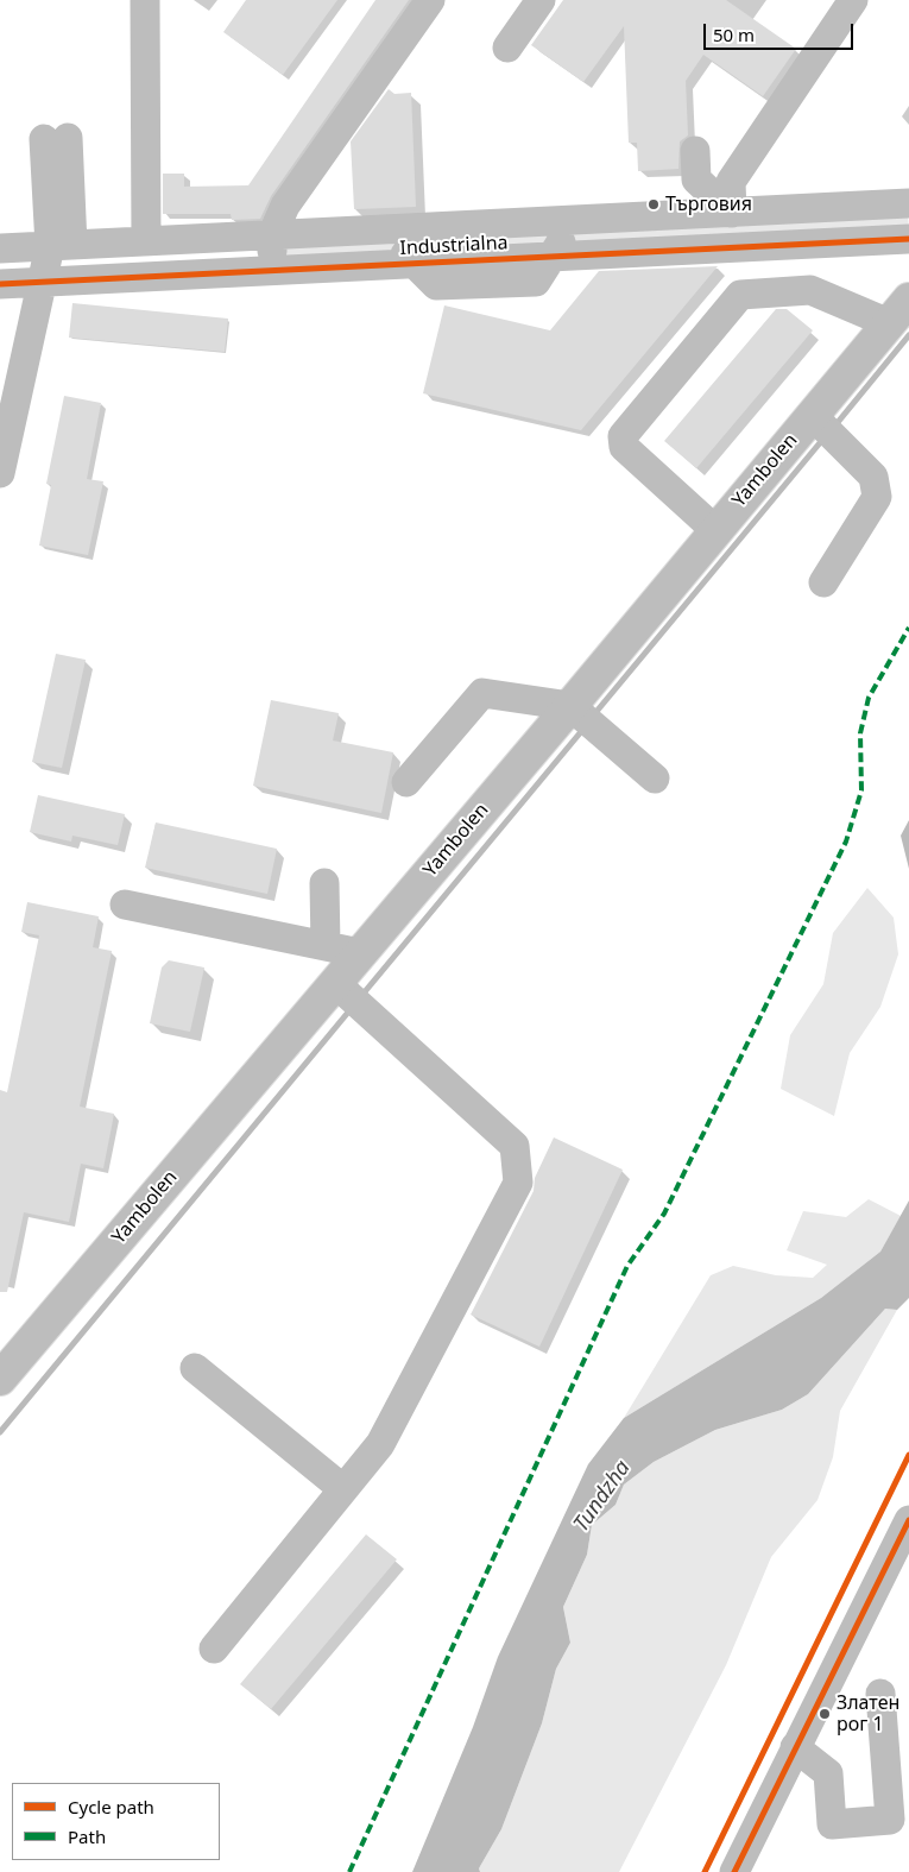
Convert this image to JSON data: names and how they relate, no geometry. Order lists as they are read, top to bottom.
{
  "streets": {
    "main road": ["Yambolen"],
    "street": ["Industrialna"]
  },
  "water": ["Tundzha"],
  "places": ["Търговия", "Златен рог 1"],
  "legend": ["Cycle path", "Path"],
  "scale_bar": "50 m"
}
